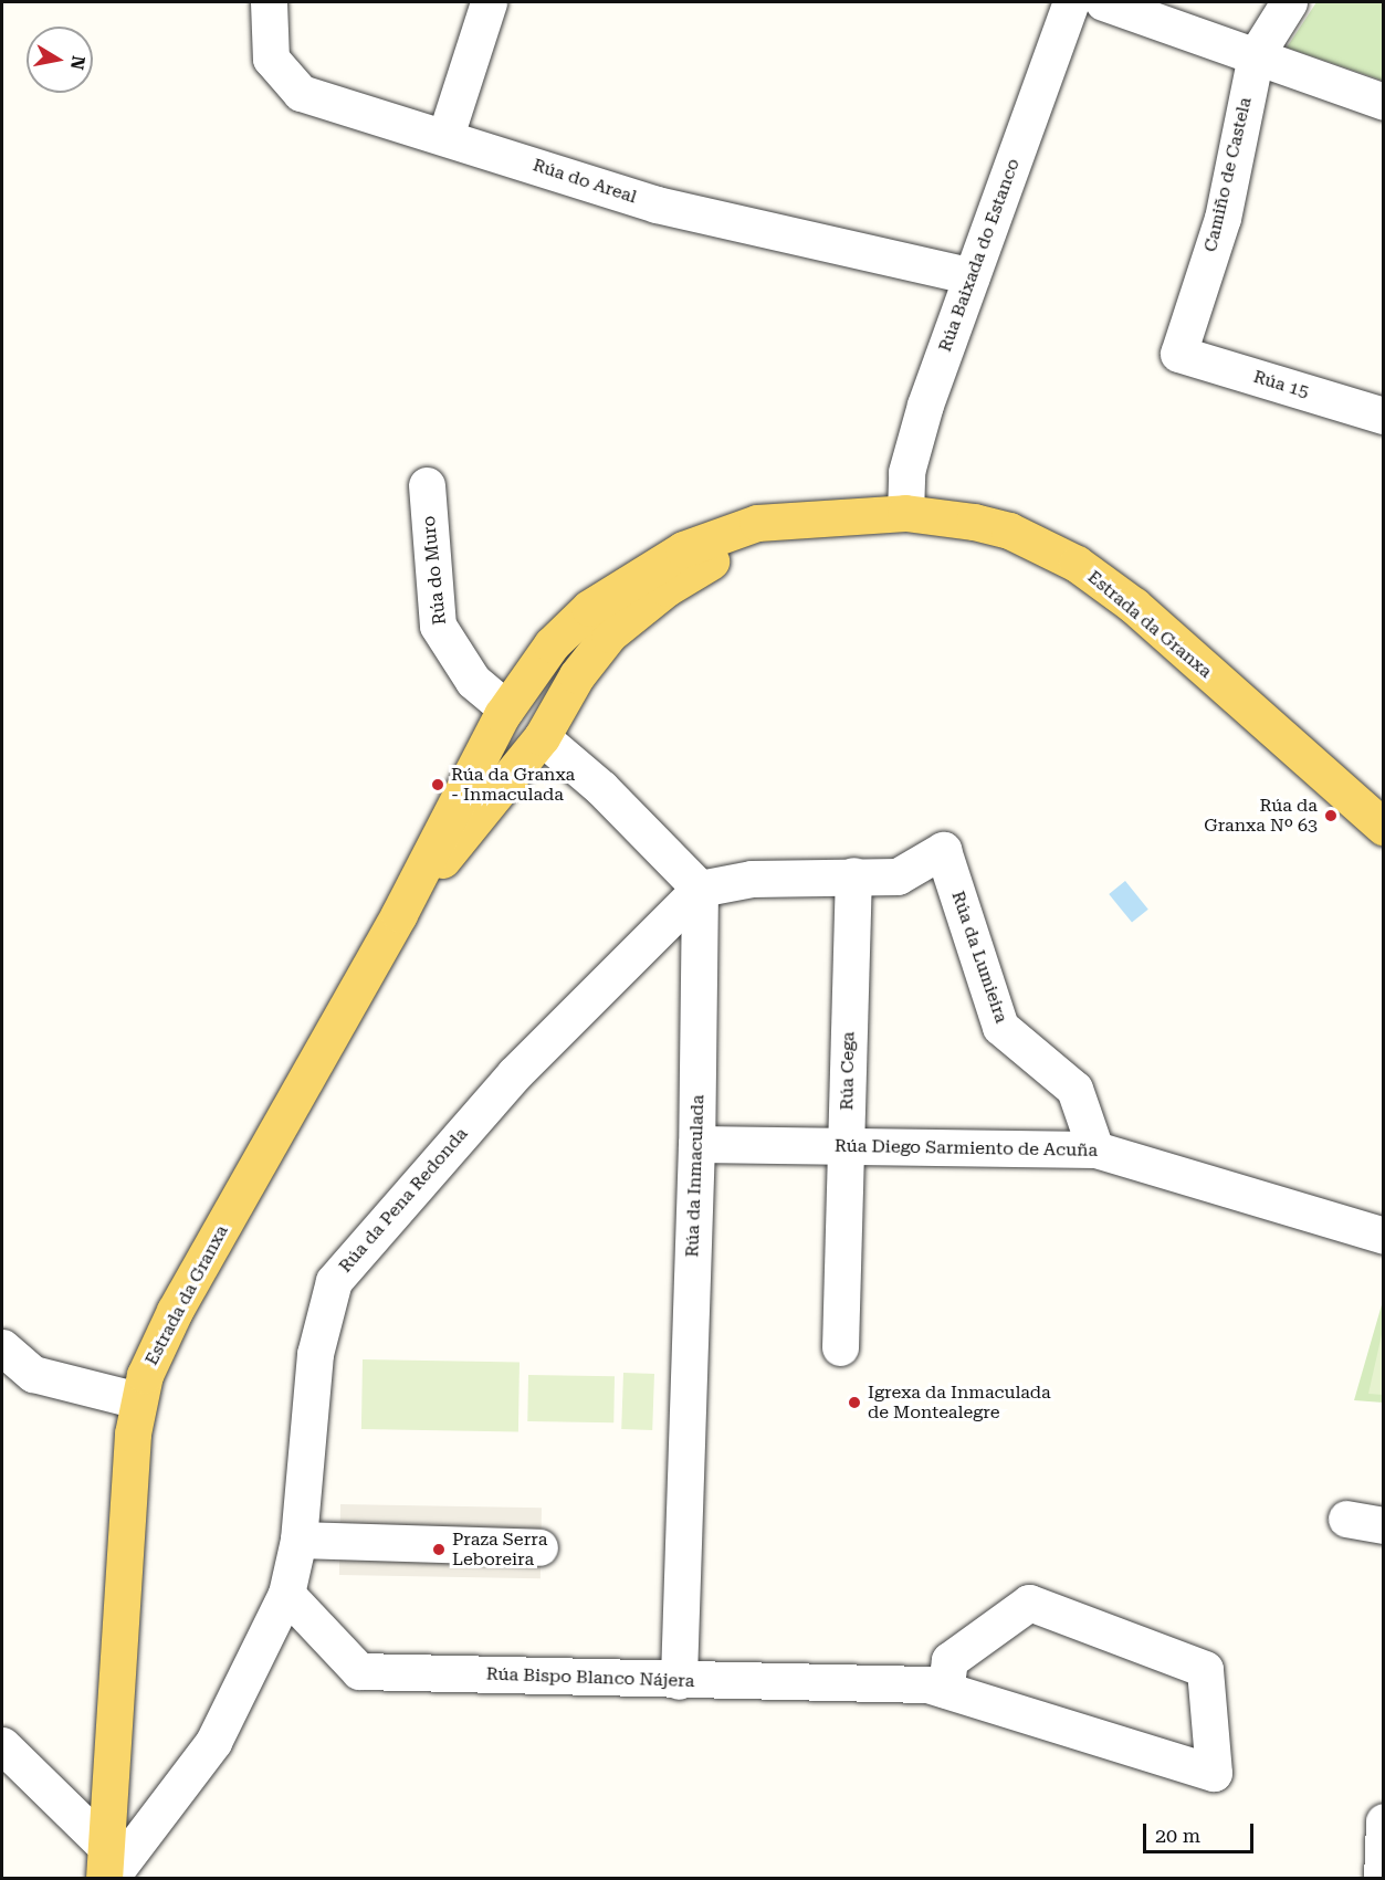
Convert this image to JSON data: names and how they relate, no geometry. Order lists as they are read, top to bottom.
{
  "streets": {
    "main road": ["Estrada da Granxa"],
    "street": [
      "Camiño de Castela",
      "Rúa do Areal",
      "Rúa Baixada do Estanco",
      "Rúa 15",
      "Rúa do Muro",
      "Rúa da Lumieira",
      "Rúa Cega",
      "Rúa Diego Sarmiento de Acuña",
      "Rúa da Inmaculada",
      "Rúa da Pena Redonda",
      "Rúa Bispo Blanco Nájera"
    ]
  },
  "crossings": [
    ["Camiño de Castela", "Rúa 15"],
    ["Rúa do Areal", "Rúa Baixada do Estanco"],
    ["Rúa Baixada do Estanco", "Estrada da Granxa"],
    ["Rúa do Muro", "Estrada da Granxa"],
    ["Estrada da Granxa", "Rúa da Pena Redonda"],
    ["Rúa da Lumieira", "Rúa Cega"],
    ["Rúa da Lumieira", "Rúa Diego Sarmiento de Acuña"],
    ["Rúa Cega", "Rúa Diego Sarmiento de Acuña"],
    ["Rúa Diego Sarmiento de Acuña", "Rúa da Inmaculada"],
    ["Rúa da Inmaculada", "Rúa da Pena Redonda"],
    ["Rúa da Inmaculada", "Rúa Bispo Blanco Nájera"],
    ["Rúa da Pena Redonda", "Rúa Bispo Blanco Nájera"]
  ],
  "places": [
    "Rúa da Granxa - Inmaculada",
    "Rúa da Granxa Nº 63",
    "Igrexa da Inmaculada de Montealegre",
    "Praza Serra Leboreira"
  ],
  "scale_bar": "20 m",
  "north": "right"
}
